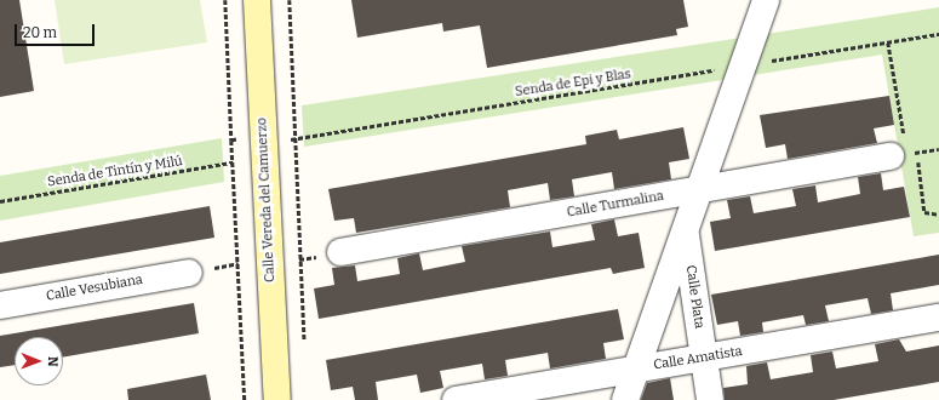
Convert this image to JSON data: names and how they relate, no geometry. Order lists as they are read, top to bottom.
{
  "streets": {
    "street": [
      "Calle Vereda del Camuerzo",
      "Calle Turmalina",
      "Calle Vesubiana",
      "Calle Plata",
      "Calle Amatista"
    ],
    "path": ["Senda de Epi y Blas", "Senda de Tintín y Milú"]
  },
  "crossings": [
    ["Senda de Epi y Blas", "Calle Vereda del Camuerzo"],
    ["Calle Plata", "Calle Amatista"]
  ],
  "scale_bar": "20 m",
  "north": "right"
}
